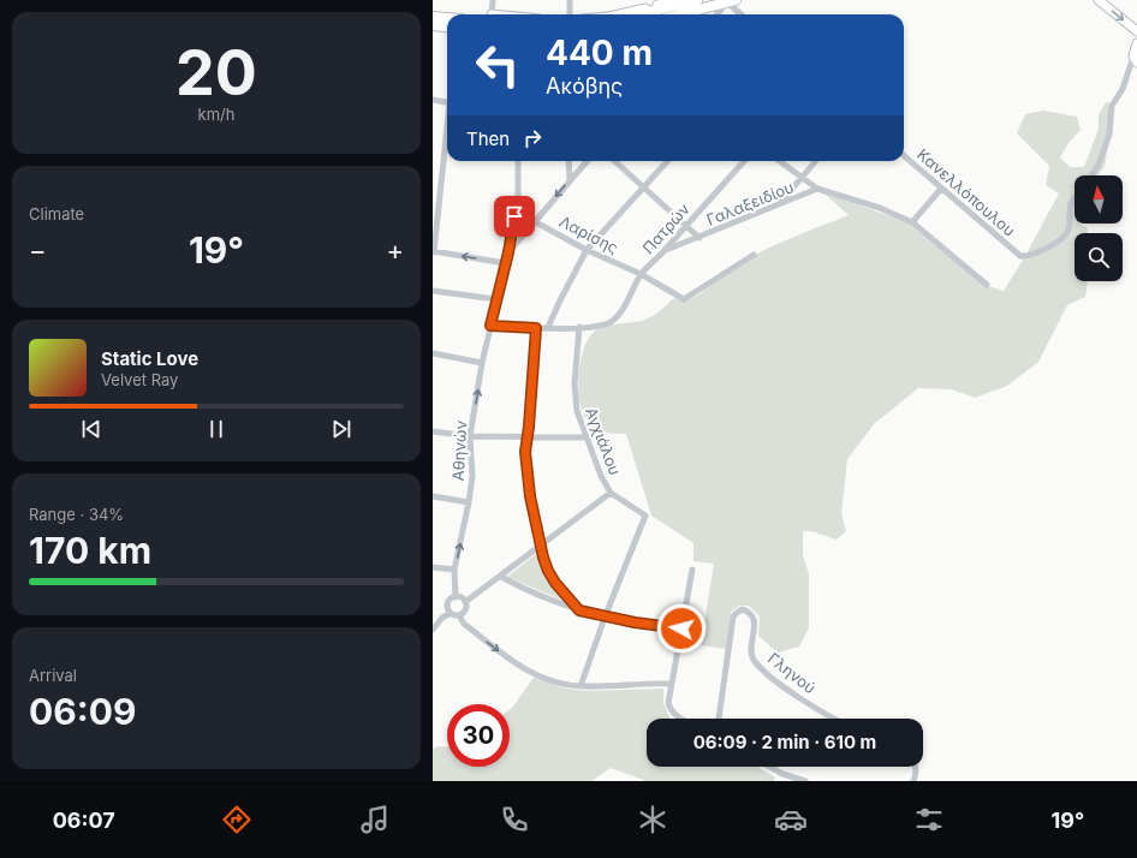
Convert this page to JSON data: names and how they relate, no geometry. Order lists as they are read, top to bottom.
{
  "streets": {
    "street": [
      "Κανελλόπουλου",
      "Γαλαξειδίου",
      "Πατρών",
      "Λαρίσης",
      "Αγχιάλου",
      "Αθηνών",
      "Γληνού"
    ]
  },
  "crossings": [
    ["Γαλαξειδίου", "Πατρών"],
    ["Πατρών", "Λαρίσης"],
    ["Πατρών", "Αγχιάλου"]
  ],
  "one_way": ["Αθηνών"],
  "north": "top",
  "page": {
    "tile": [
      ["20", "km/h"],
      "Climate",
      ["Range · 34%", "170 km"],
      ["Arrival", "06:09"]
    ],
    "turn": ["440 m", "Ακόβης"],
    "then": "Then",
    "heat": ["−", "19°", "+"],
    "song": ["Static Love", "Velvet Ray"],
    "limit": "30",
    "trip": "06:09 · 2 min · 610 m",
    "tabs": ["06:07", "19°"]
  }
}
